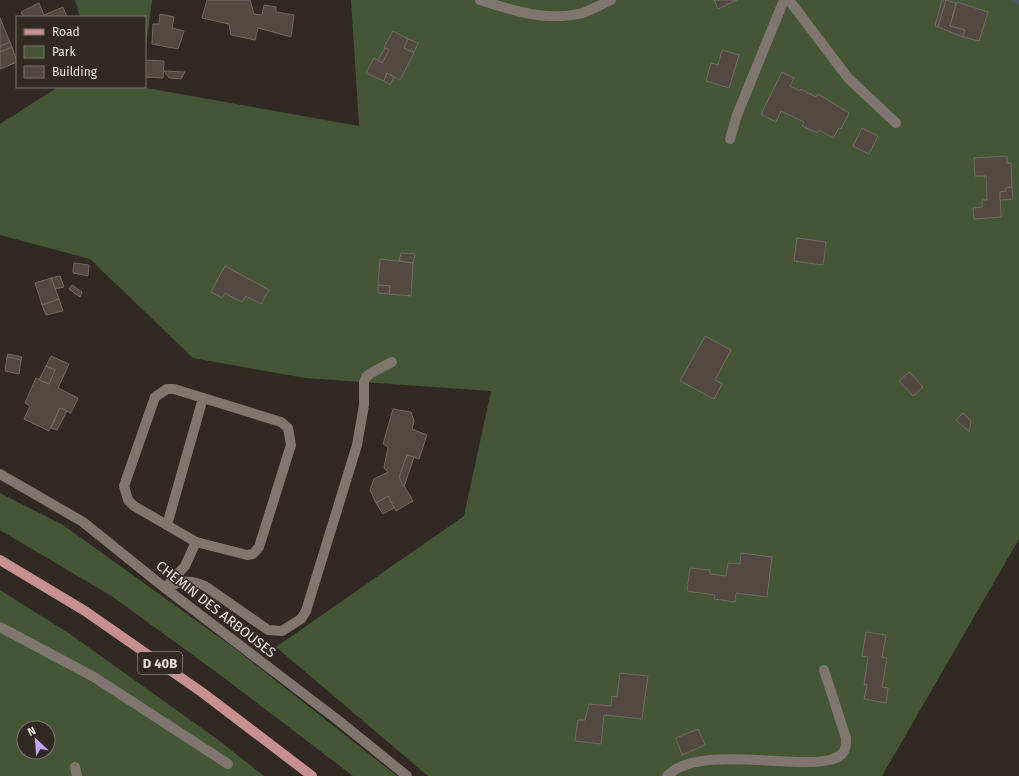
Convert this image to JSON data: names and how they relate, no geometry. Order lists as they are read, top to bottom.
{
  "streets": {
    "main road": ["D 40B"],
    "street": ["CHEMIN DES ARBOUSES"]
  },
  "legend": ["Road", "Park", "Building"],
  "north": "top left"
}
